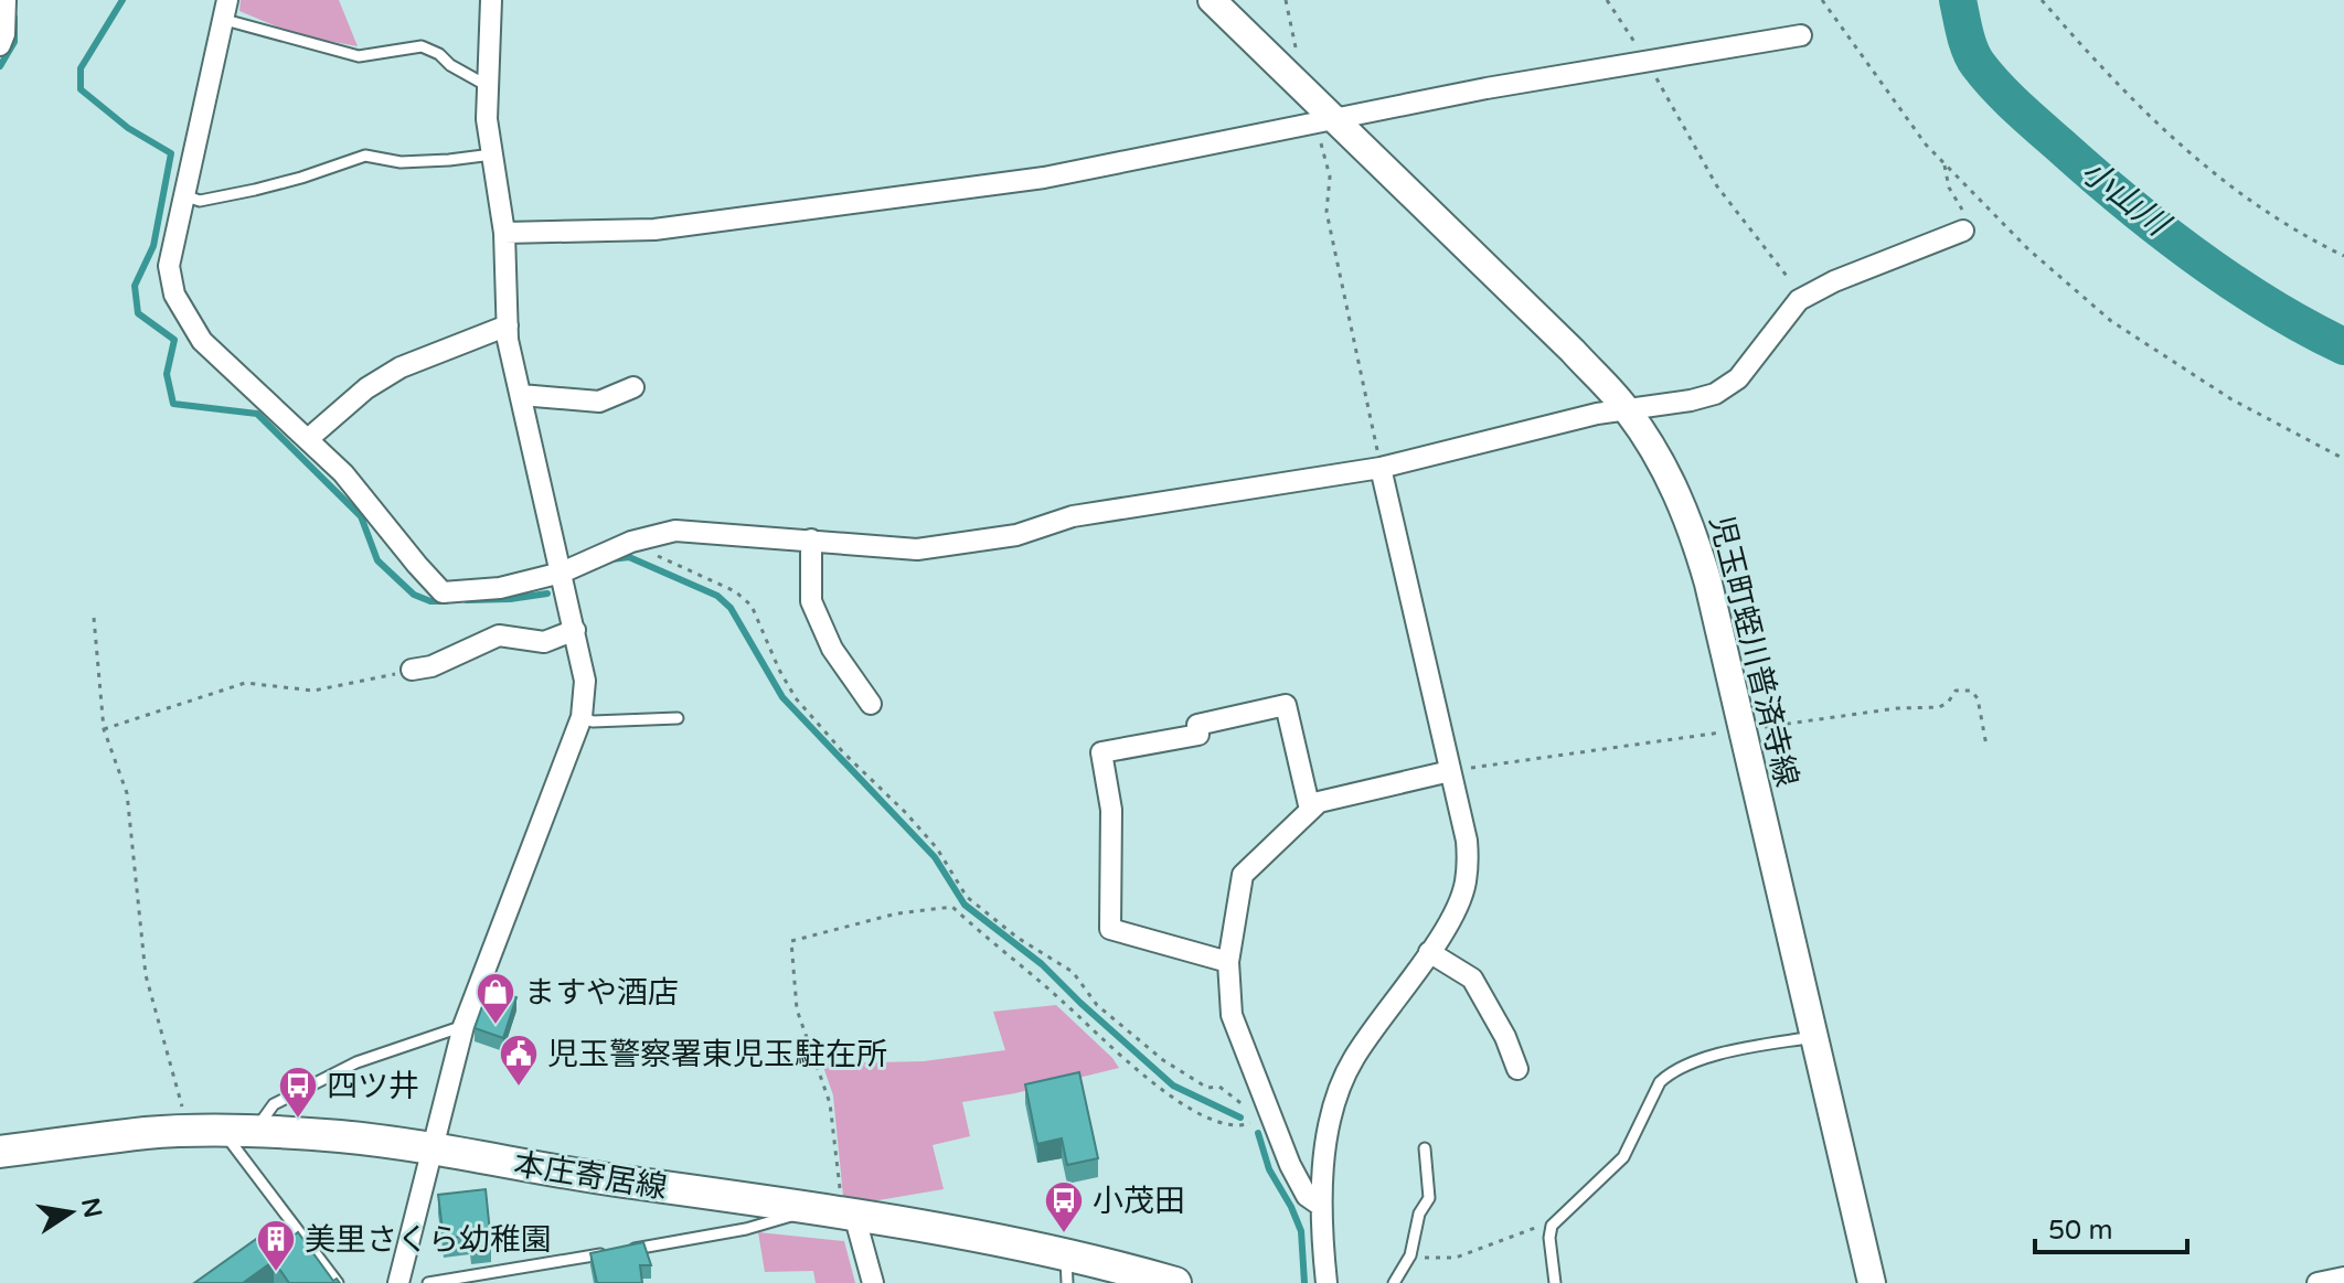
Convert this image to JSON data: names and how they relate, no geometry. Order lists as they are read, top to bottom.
{
  "streets": {
    "main road": ["児玉町蛭川普済寺線", "本庄寄居線"]
  },
  "water": ["小山川"],
  "places": {
    "shop": ["ますや酒店"],
    "public building": ["児玉警察署東児玉駐在所"],
    "bus stop": ["四ツ井", "小茂田"],
    "building": ["美里さくら幼稚園"]
  },
  "scale_bar": "50 m",
  "north": "right"
}
